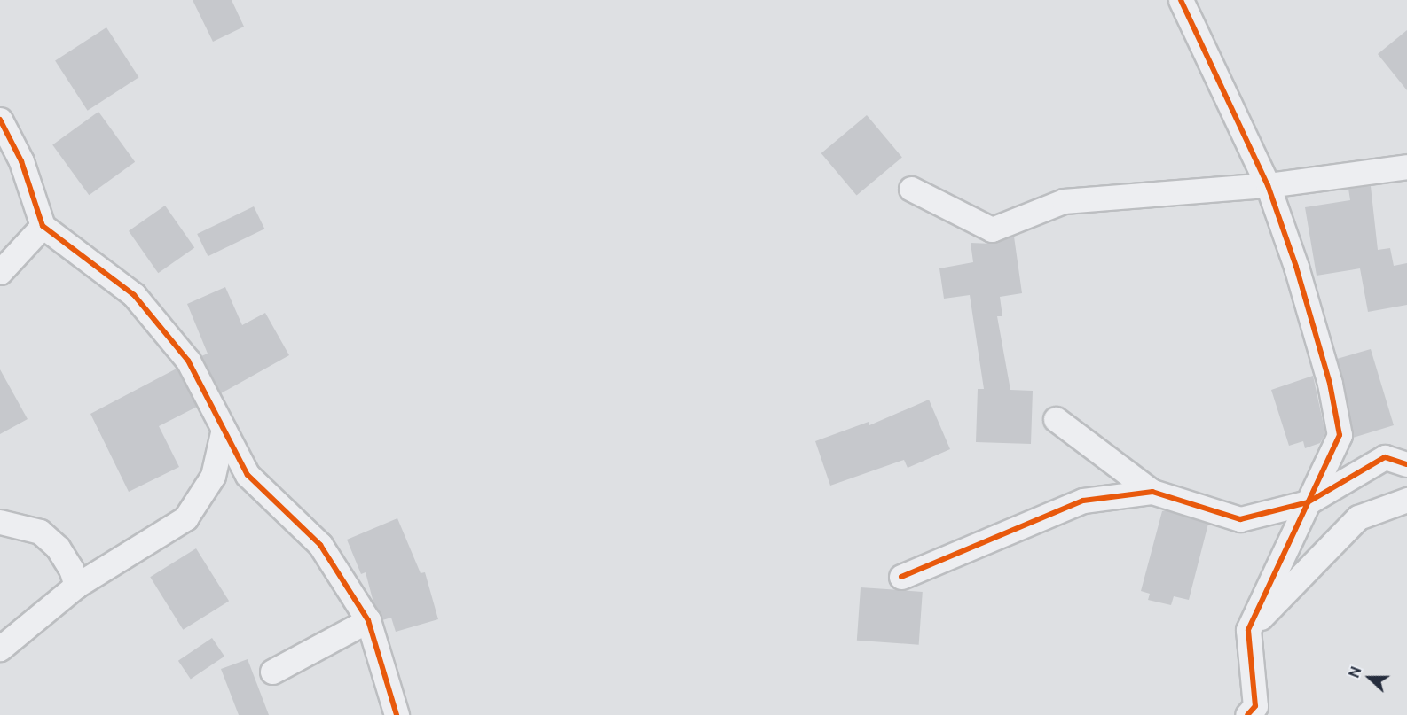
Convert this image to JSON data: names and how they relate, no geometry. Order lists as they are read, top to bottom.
{
  "north": "left"
}
